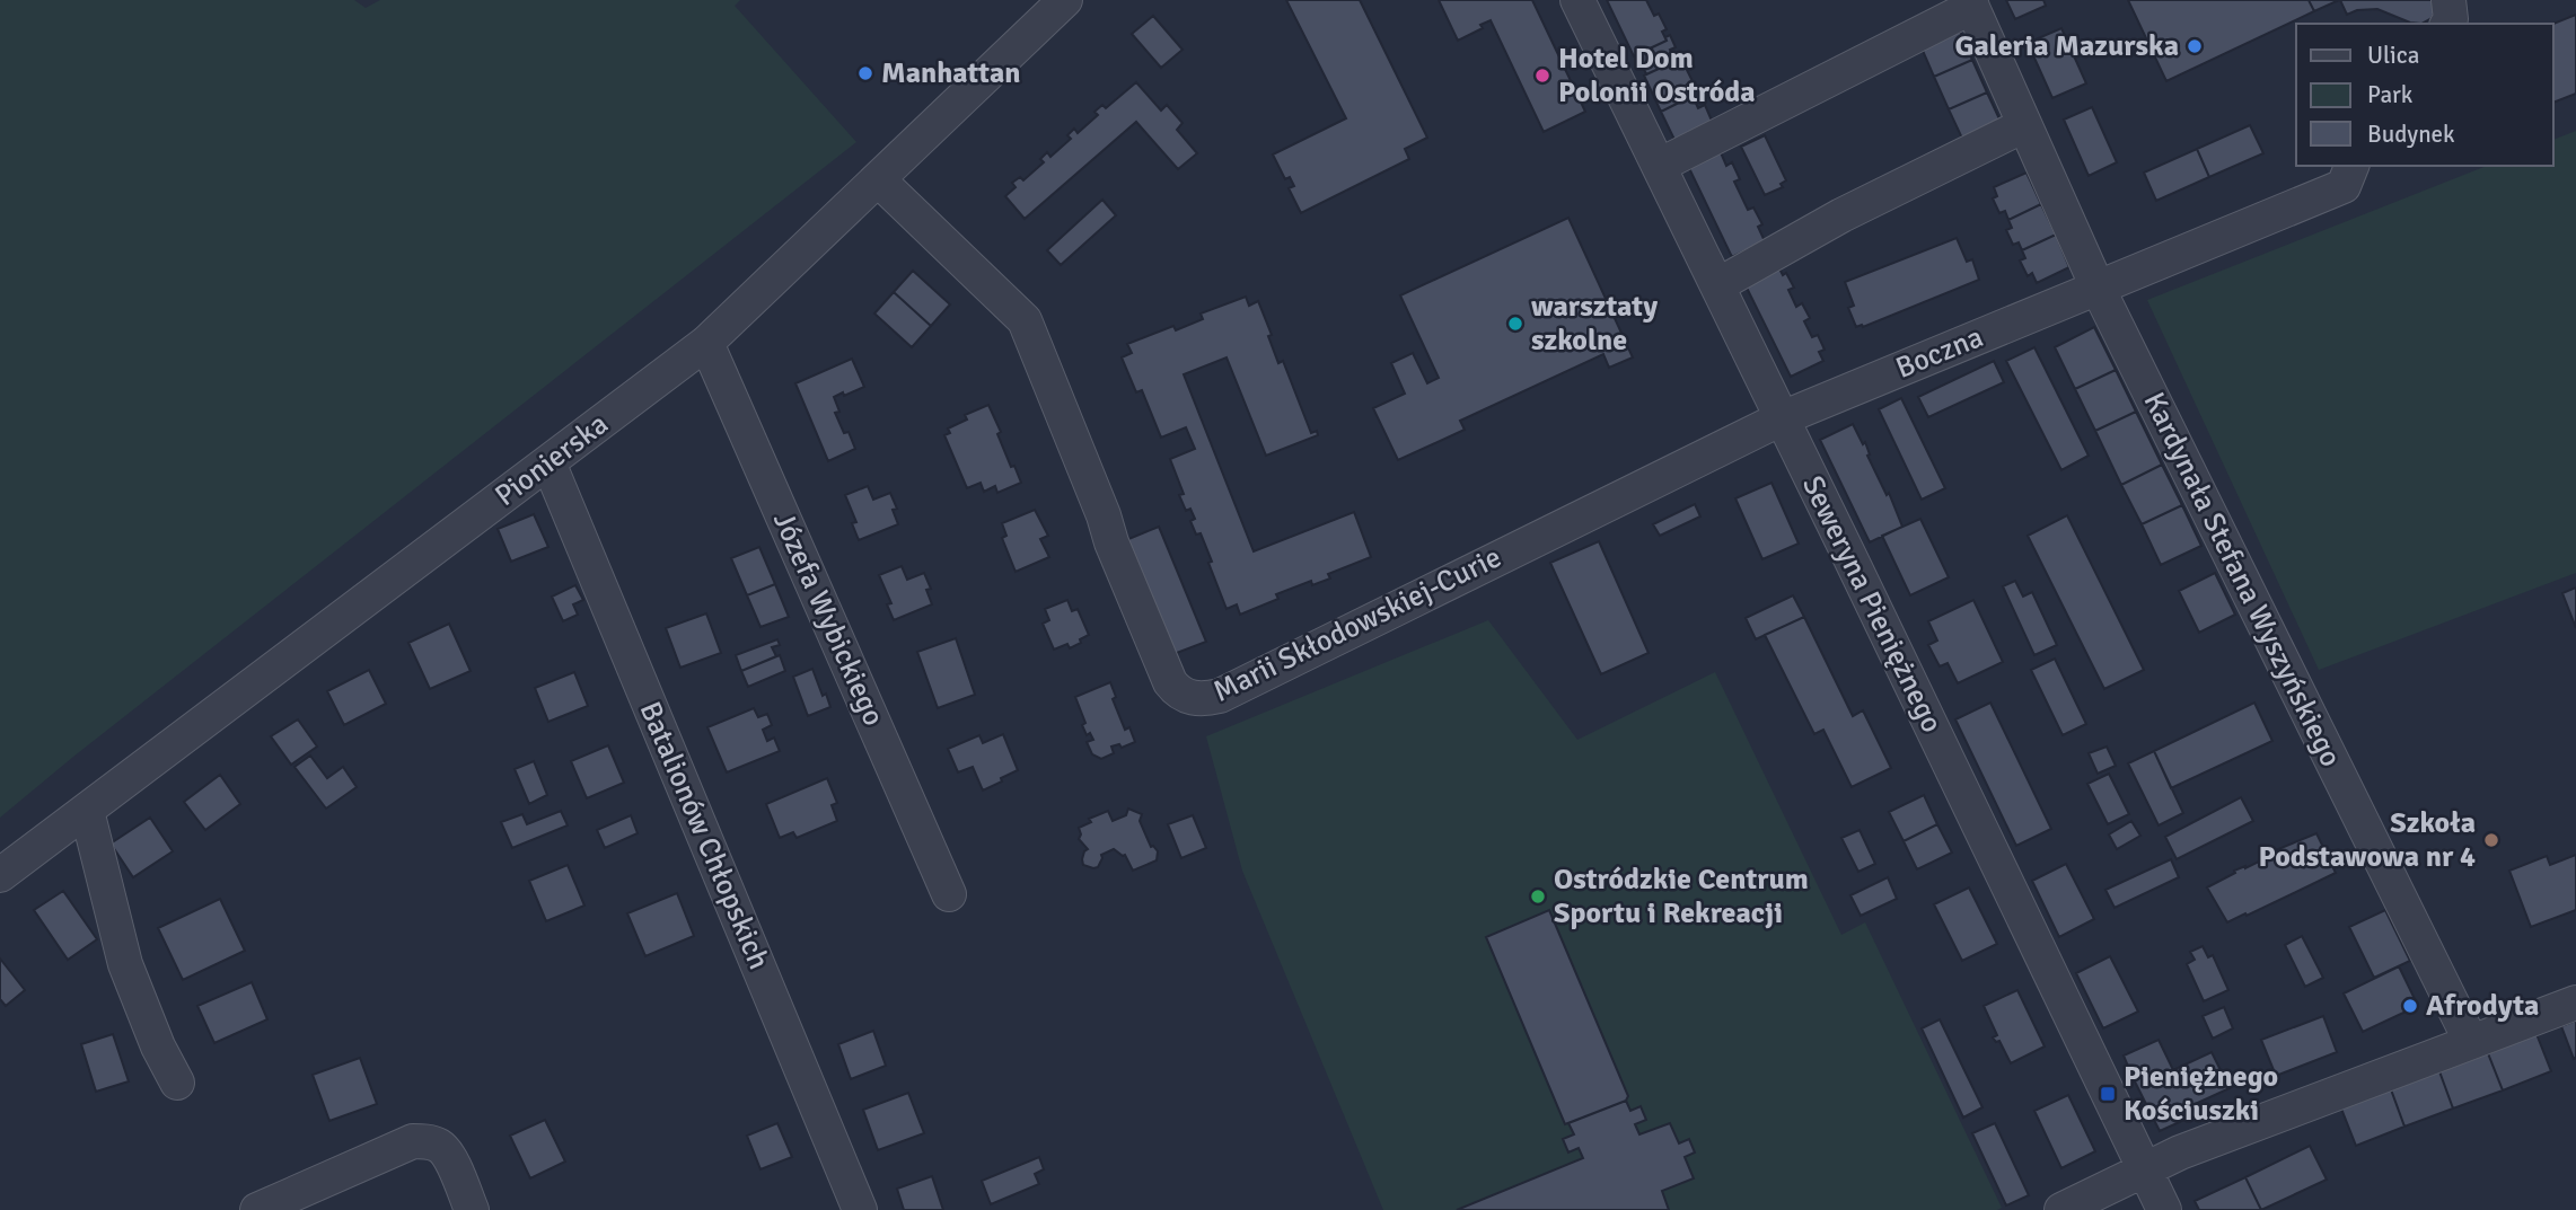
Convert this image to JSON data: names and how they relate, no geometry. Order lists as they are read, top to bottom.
{
  "streets": {
    "street": [
      "Boczna",
      "Pionierska",
      "Kardynała Stefana Wyszyńskiego",
      "Seweryna Pieniężnego",
      "Józefa Wybickiego",
      "Marii Skłodowskiej-Curie",
      "Batalionów Chłopskich"
    ]
  },
  "crossings": [
    ["Boczna", "Kardynała Stefana Wyszyńskiego"],
    ["Boczna", "Seweryna Pieniężnego"],
    ["Boczna", "Marii Skłodowskiej-Curie"],
    ["Pionierska", "Józefa Wybickiego"],
    ["Pionierska", "Marii Skłodowskiej-Curie"],
    ["Pionierska", "Batalionów Chłopskich"],
    ["Seweryna Pieniężnego", "Marii Skłodowskiej-Curie"]
  ],
  "places": {
    "other": [
      "Galeria Mazurska",
      "Manhattan",
      "Hotel Dom Polonii Ostróda",
      "warsztaty szkolne",
      "Szkoła Podstawowa nr 4",
      "Ostródzkie Centrum Sportu i Rekreacji",
      "Afrodyta"
    ],
    "transit": ["Pieniężnego Kościuszki"]
  },
  "legend": ["Ulica", "Park", "Budynek"]
}
